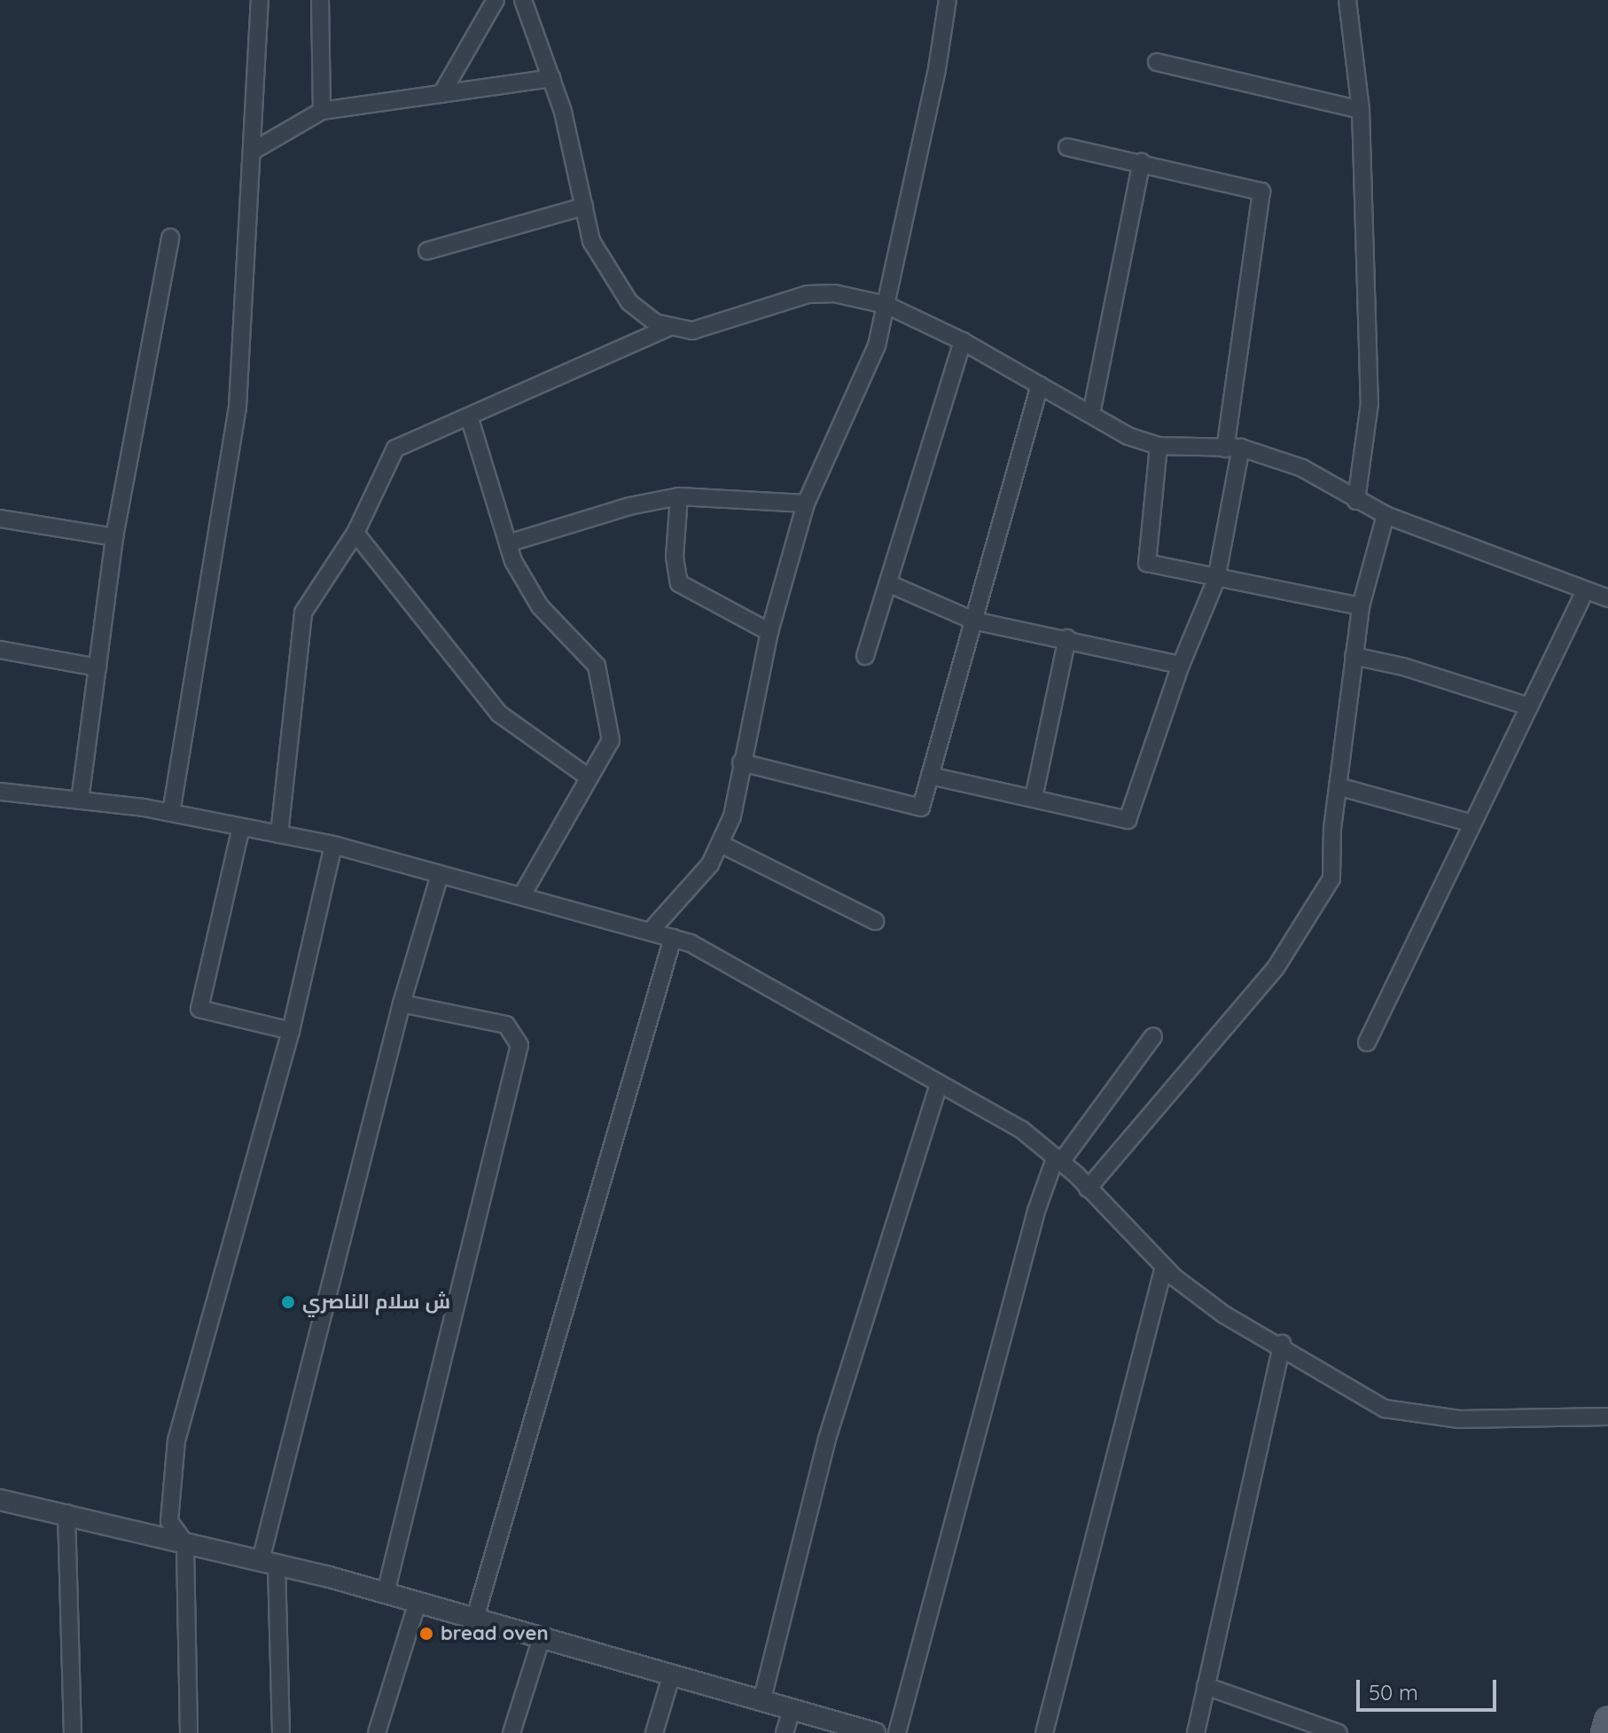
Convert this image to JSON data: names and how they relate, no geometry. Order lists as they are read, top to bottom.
{
  "places": ["ش سلام الناصري", "bread oven"],
  "scale_bar": "50 m"
}
